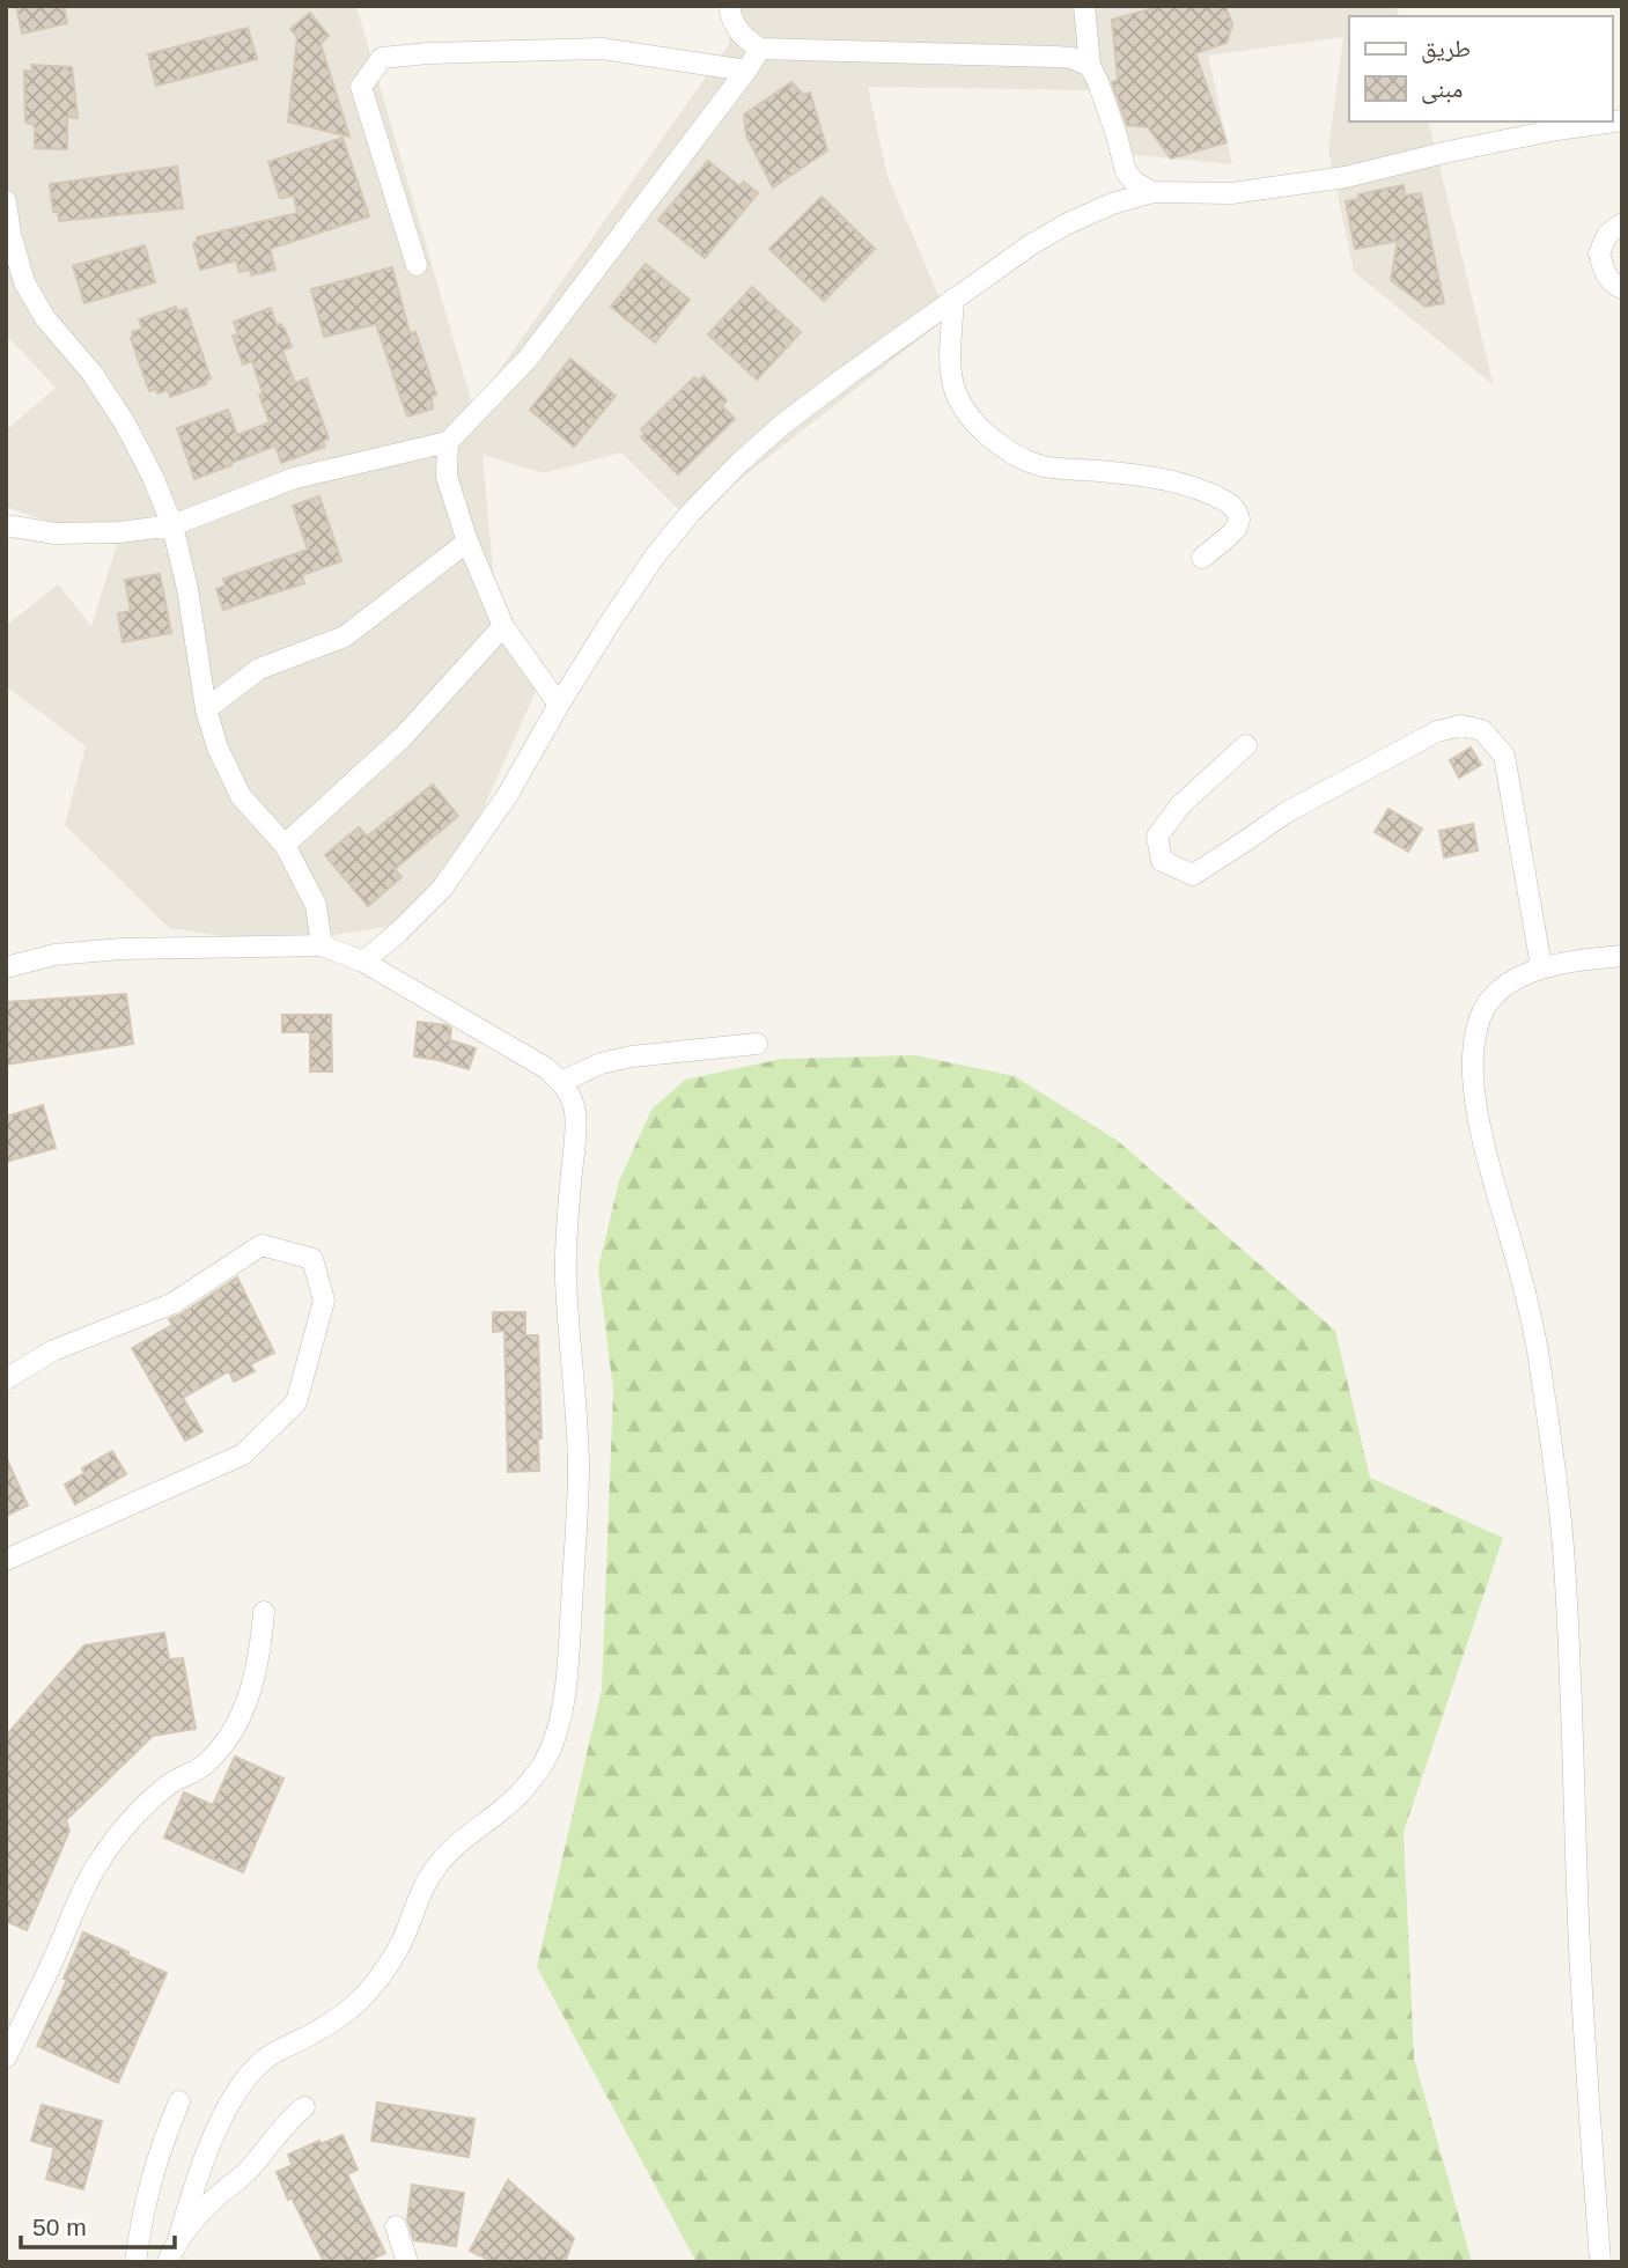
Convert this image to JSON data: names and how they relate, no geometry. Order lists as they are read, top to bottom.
{
  "legend": ["طريق", "مبنى"],
  "scale_bar": "50 m"
}
